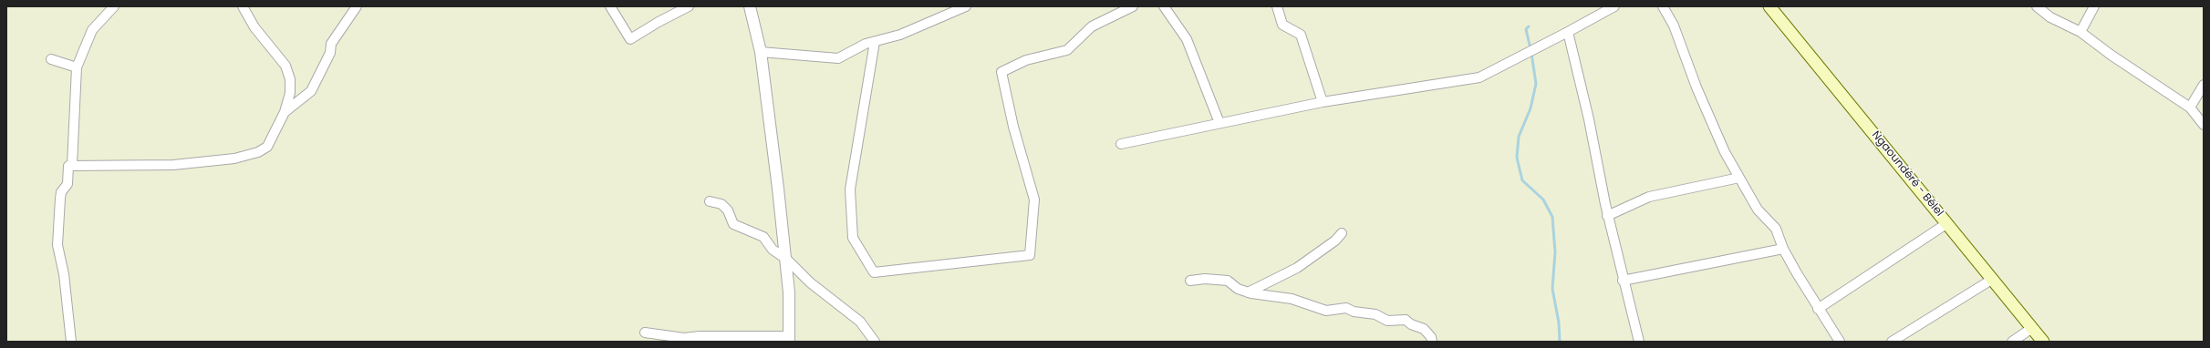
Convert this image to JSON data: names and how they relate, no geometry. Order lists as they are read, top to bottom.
{
  "streets": {
    "main road": ["Ngaoundéré - Bélel"]
  }
}
